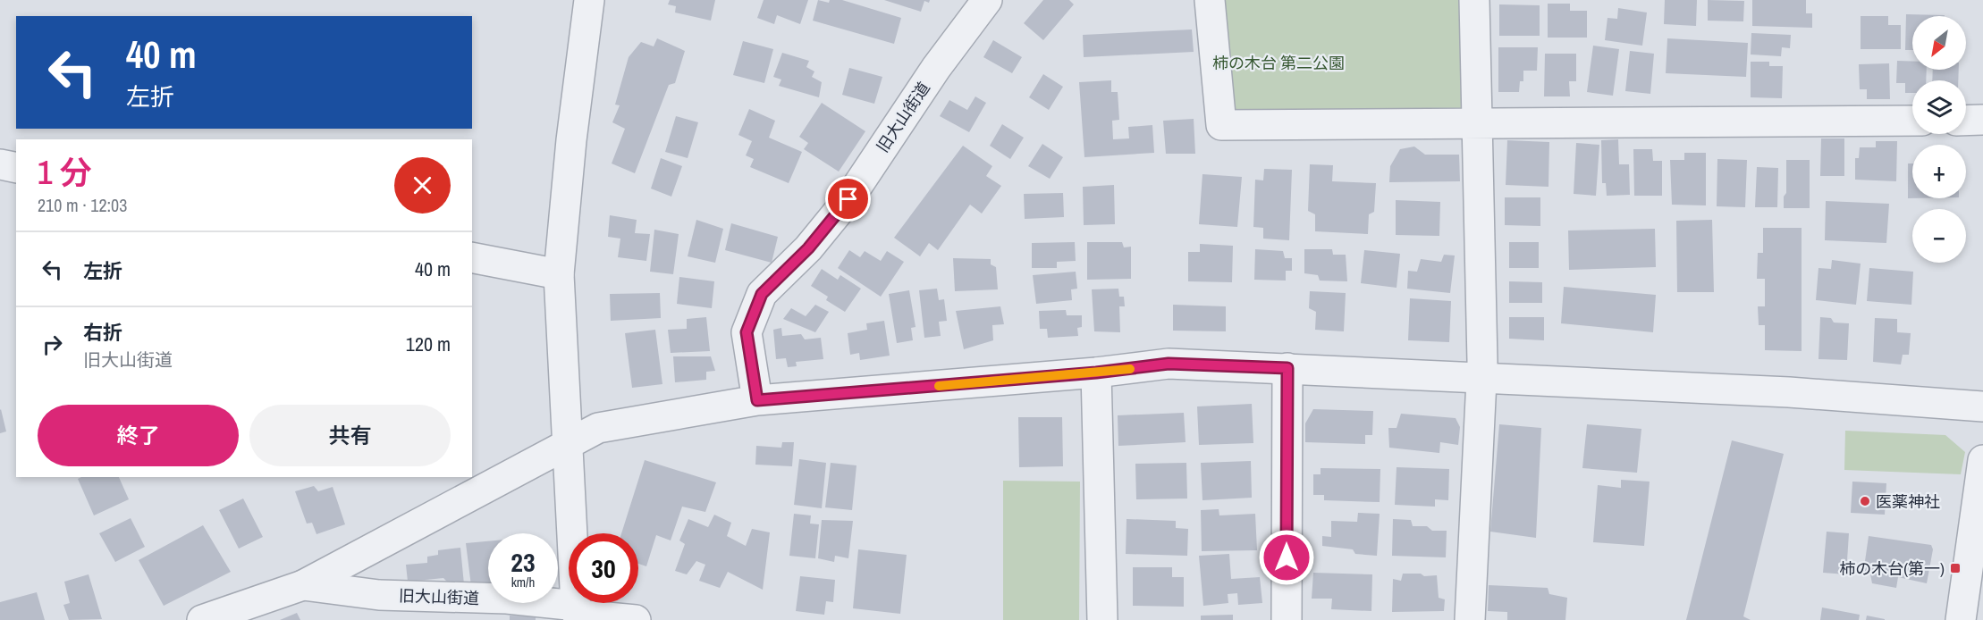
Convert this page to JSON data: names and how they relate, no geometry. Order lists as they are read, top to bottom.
{
  "streets": {
    "street": ["旧大山街道"]
  },
  "parks": ["柿の木台 第二公園"],
  "places": {
    "other": ["医薬神社"],
    "transit": ["柿の木台(第一)"]
  },
  "north": "bottom left",
  "page": {
    "map_buttons": ["+", "−"],
    "turn": ["40 m", "左折"],
    "heading": ["1 分", "210 m · 12:03"],
    "list": [
      {
        "name": "左折",
        "value": "40 m"
      },
      {
        "name": "右折",
        "note": "旧大山街道",
        "value": "120 m"
      }
    ],
    "buttons": ["終了", "共有"],
    "speed": "23 km/h",
    "limit": "30"
  }
}
